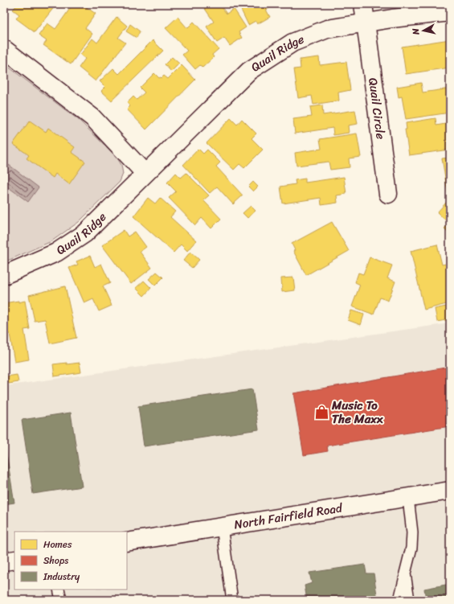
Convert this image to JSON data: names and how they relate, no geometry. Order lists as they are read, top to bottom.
{
  "streets": {
    "street": ["Quail Ridge", "Quail Circle", "North Fairfield Road"]
  },
  "crossings": [
    ["Quail Ridge", "Quail Circle"]
  ],
  "places": {
    "shop": ["Music To The Maxx"]
  },
  "legend": ["Homes", "Shops", "Industry"],
  "north": "left"
}
